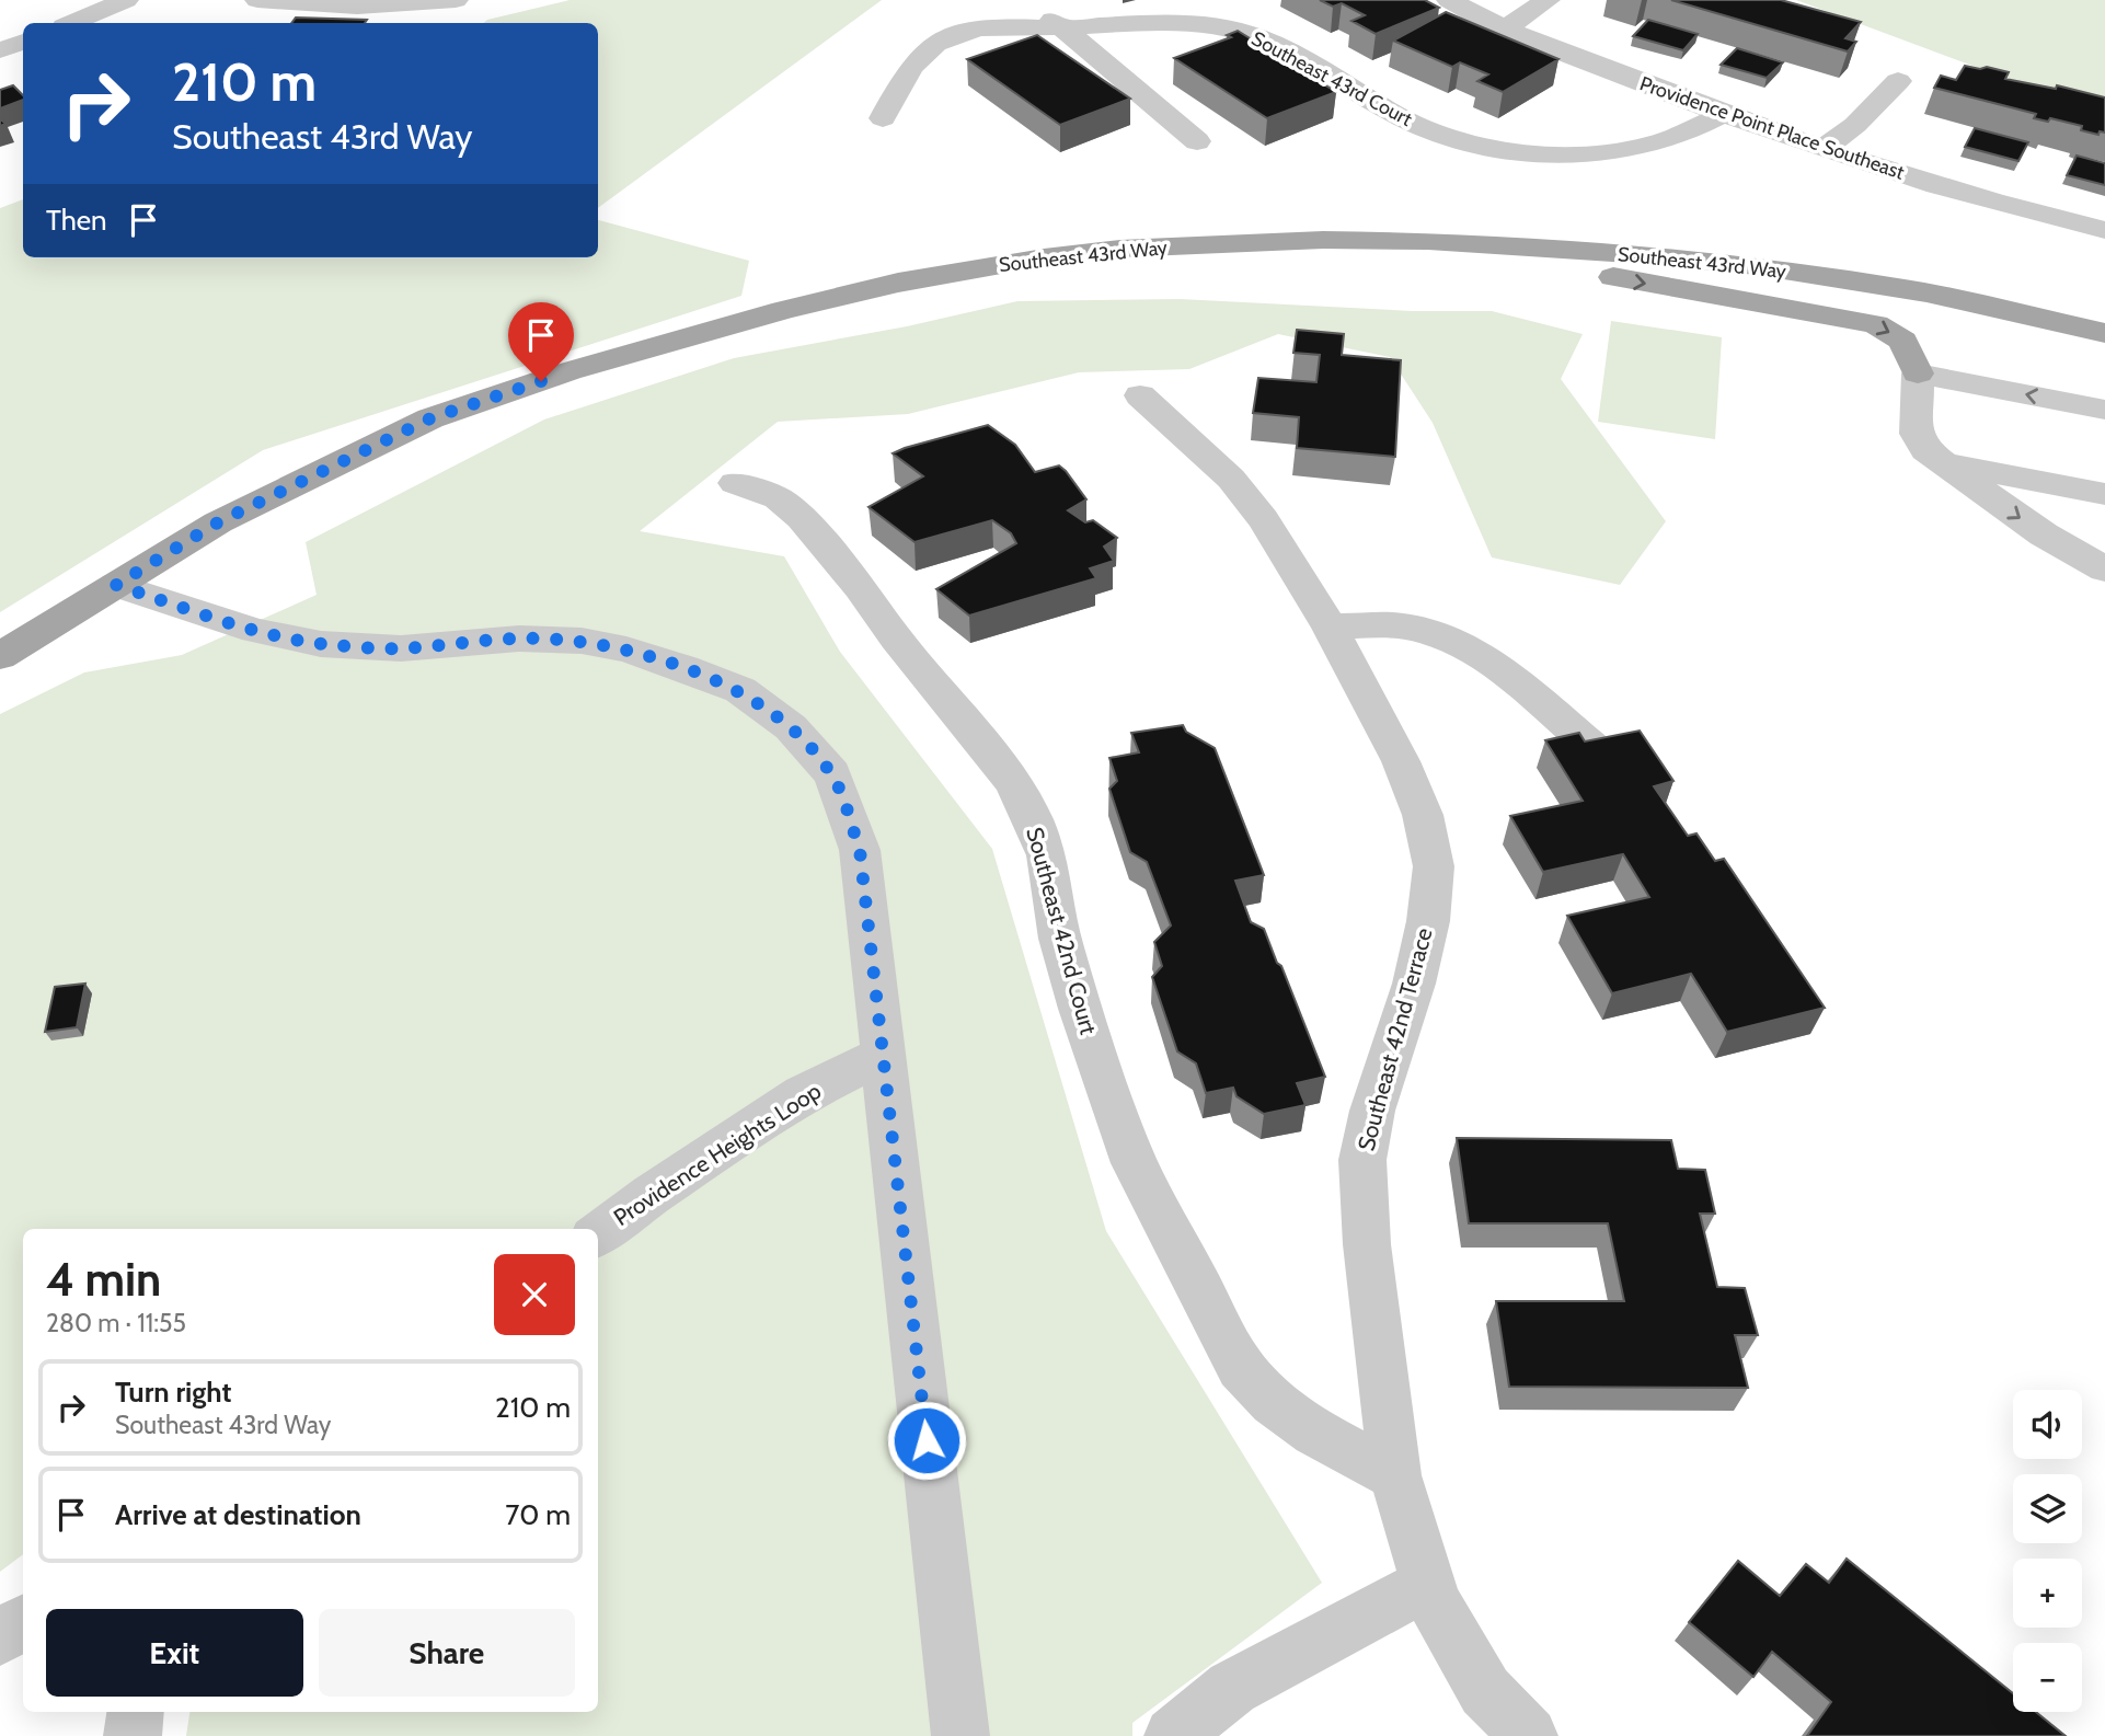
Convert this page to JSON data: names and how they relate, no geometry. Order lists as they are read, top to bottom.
{
  "streets": {
    "main road": ["Southeast 43rd Way"],
    "street": [
      "Southeast 43rd Court",
      "Providence Point Place Southeast",
      "Southeast 42nd Court",
      "Southeast 42nd Terrace",
      "Providence Heights Loop"
    ]
  },
  "crossings": [
    ["Southeast 43rd Court", "Providence Point Place Southeast"],
    ["Southeast 42nd Court", "Southeast 42nd Terrace"]
  ],
  "page": {
    "turn": ["210 m", "Southeast 43rd Way"],
    "then": "Then",
    "heading": ["4 min", "280 m · 11:55"],
    "list": [
      {
        "name": "Turn right",
        "note": "Southeast 43rd Way",
        "value": "210 m"
      },
      {
        "name": "Arrive at destination",
        "value": "70 m"
      }
    ],
    "map_buttons": ["+", "−"],
    "buttons": ["Exit", "Share"]
  }
}
